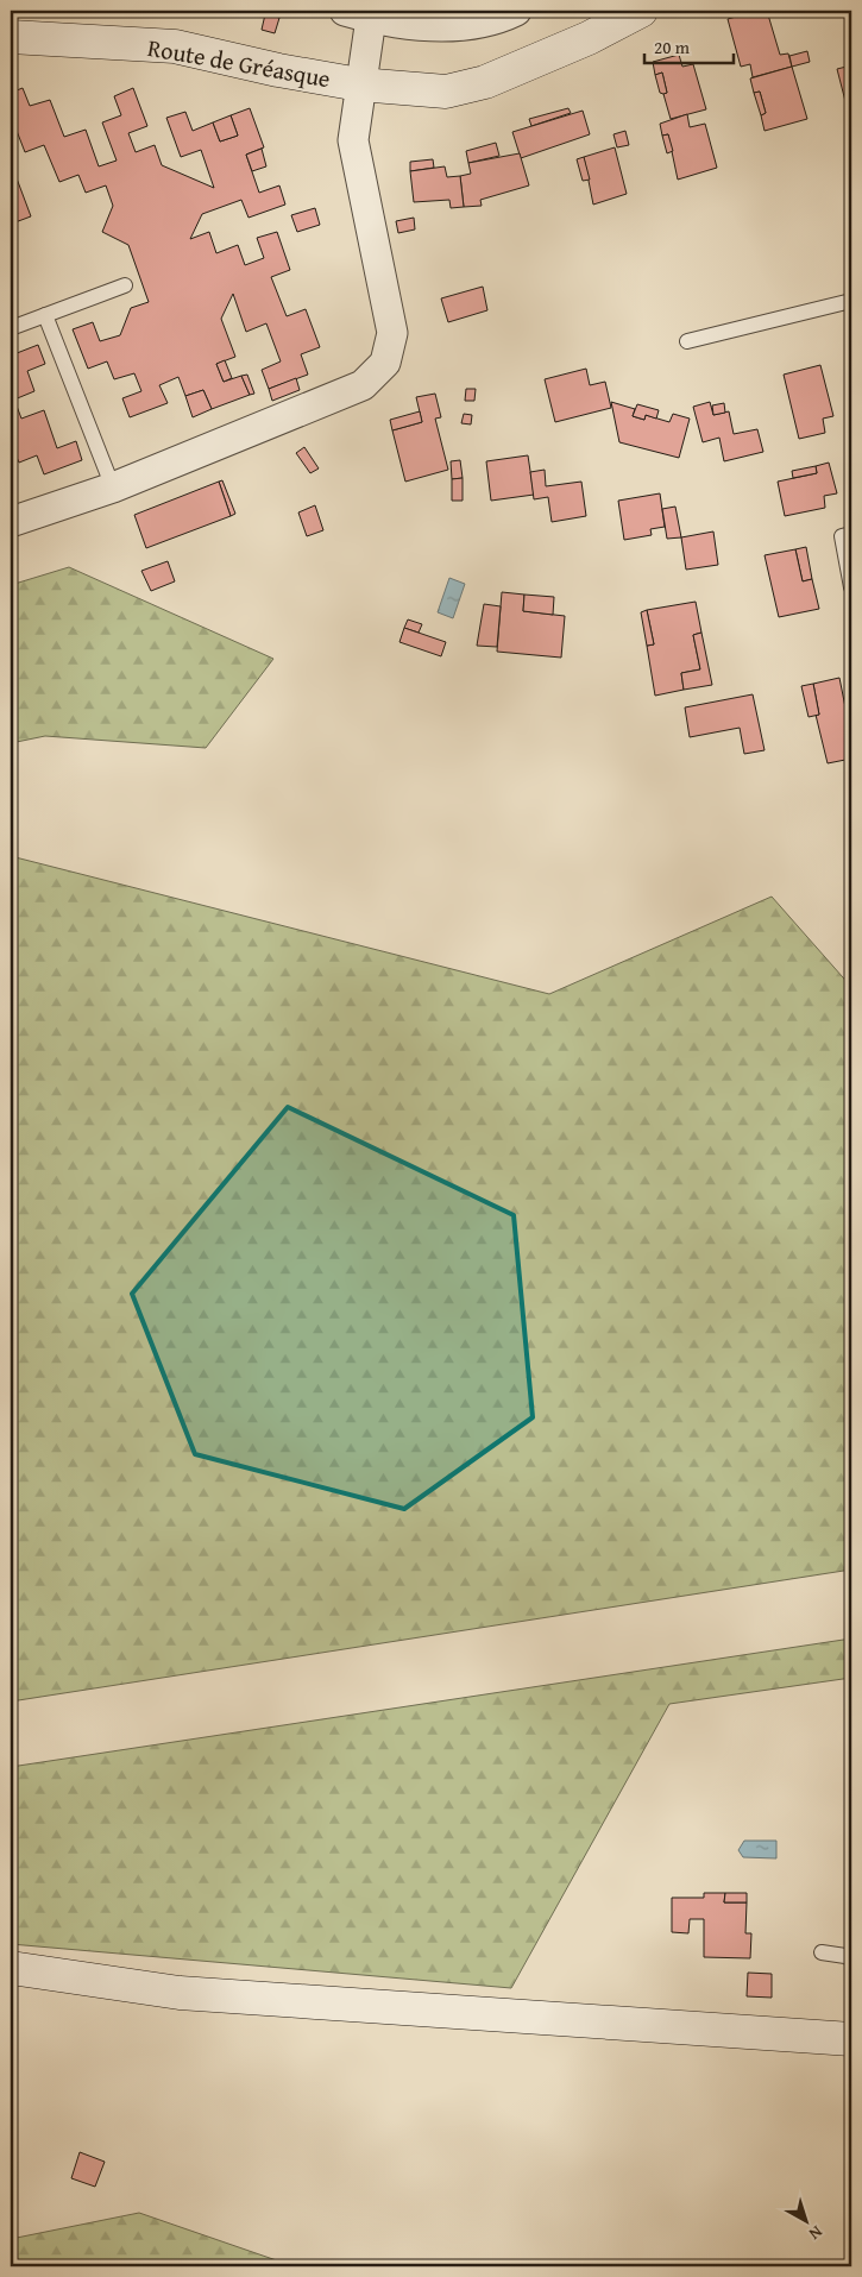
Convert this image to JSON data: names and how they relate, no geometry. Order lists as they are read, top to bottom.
{
  "streets": {
    "street": ["Route de Gréasque"]
  },
  "scale_bar": "20 m",
  "north": "bottom right"
}
